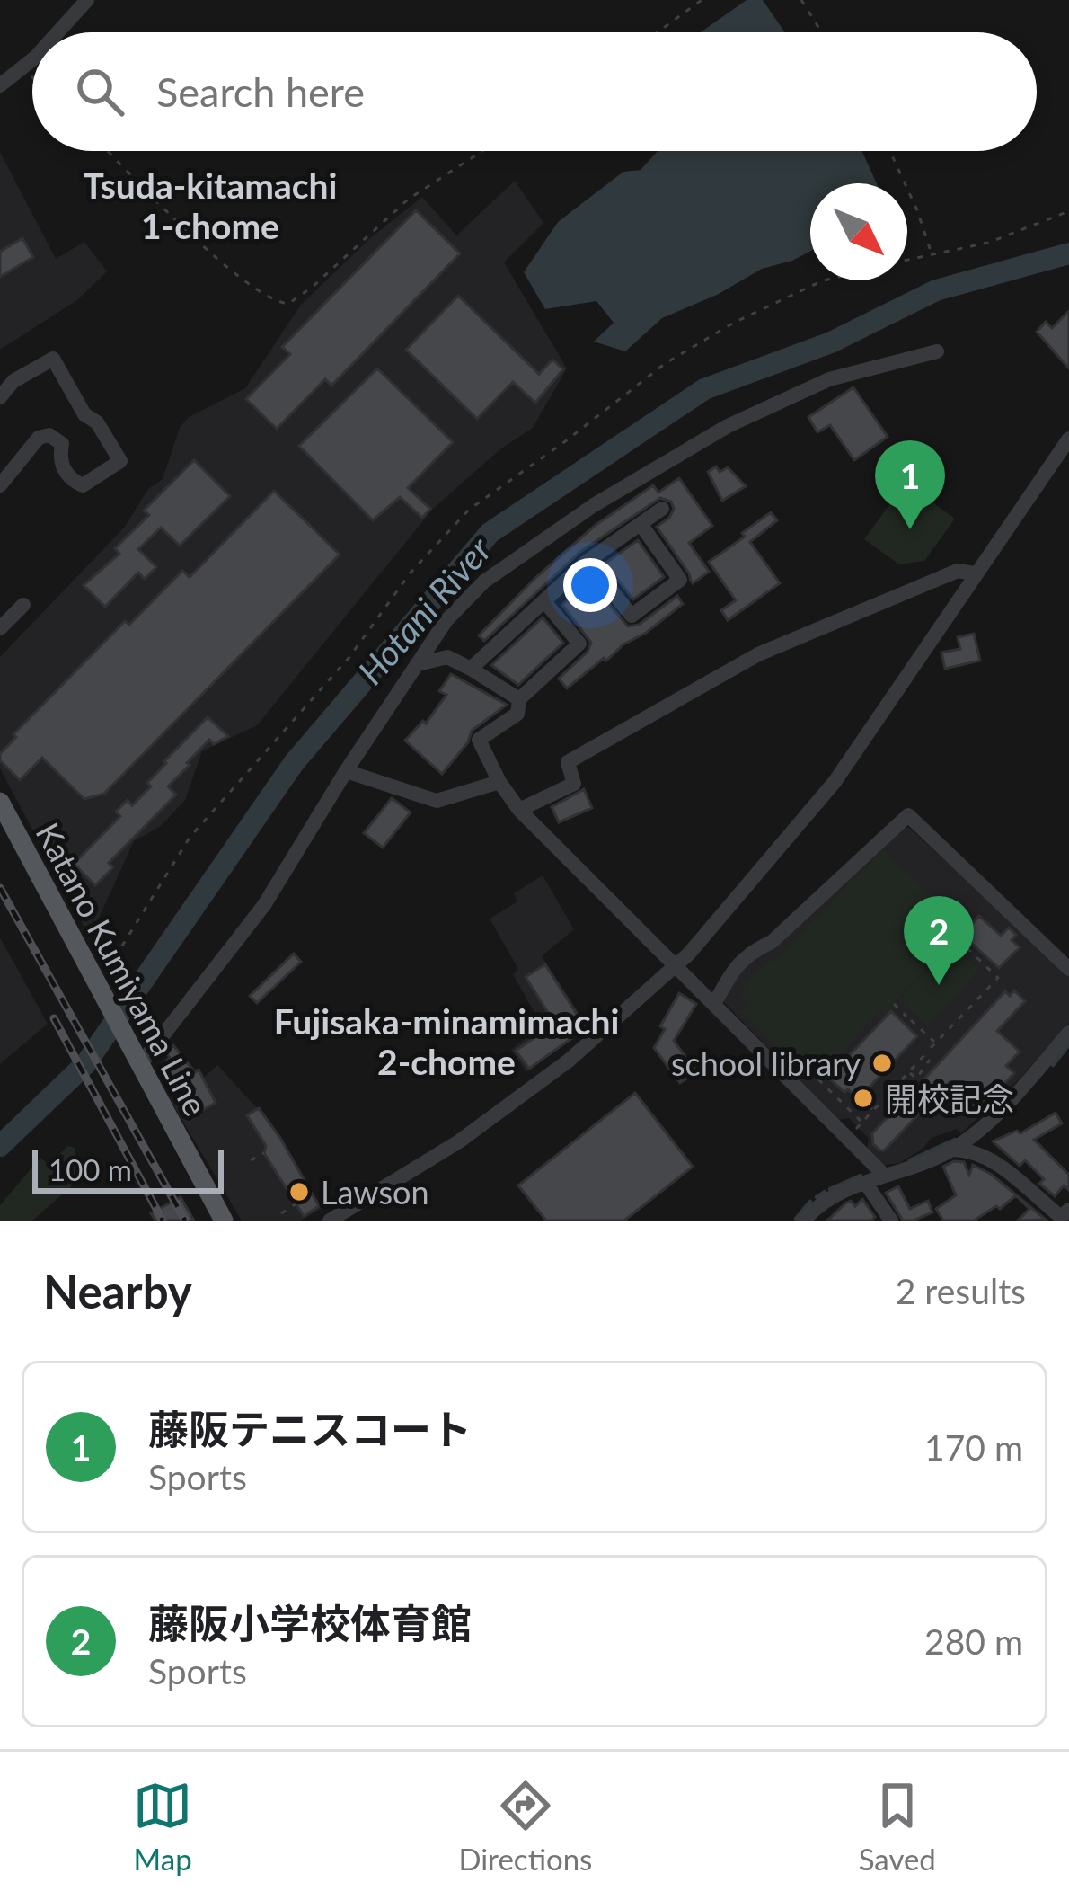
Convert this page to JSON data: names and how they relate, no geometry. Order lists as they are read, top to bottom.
{
  "streets": {
    "main road": ["Katano Kumiyama Line"]
  },
  "districts": ["Tsuda-kitamachi 1-chome", "Fujisaka-minamimachi 2-chome"],
  "water": ["Hotani River"],
  "places": ["school library", "開校記念", "Lawson"],
  "scale_bar": "100 m",
  "north": "bottom right",
  "page": {
    "search": "Search here",
    "pins": ["1", "2"],
    "scale": "100 m",
    "heading": ["Nearby", "2 results"],
    "list": [
      {
        "mark": "1",
        "name": "藤阪テニスコート",
        "note": "Sports",
        "value": "170 m"
      },
      {
        "mark": "2",
        "name": "藤阪小学校体育館",
        "note": "Sports",
        "value": "280 m"
      }
    ],
    "nav": ["Map", "Directions", "Saved"]
  }
}
